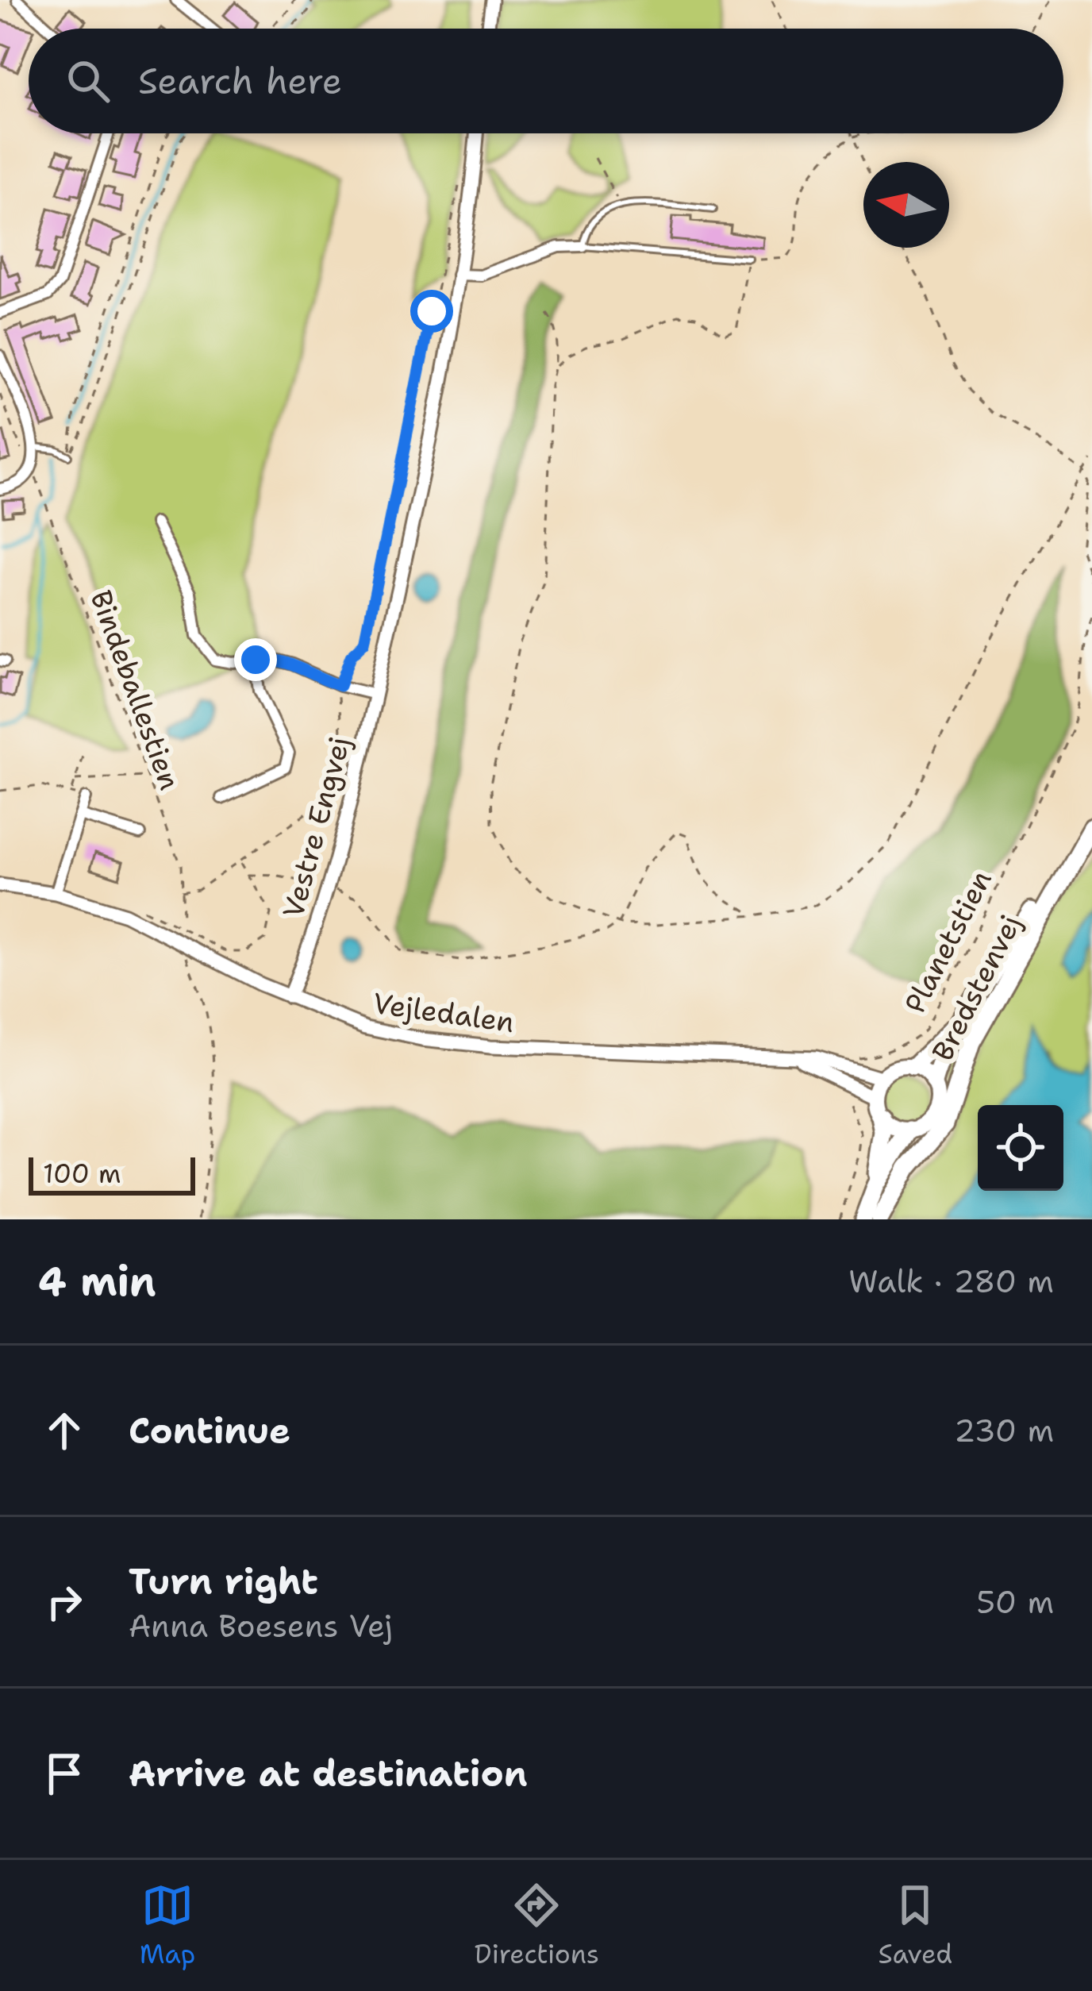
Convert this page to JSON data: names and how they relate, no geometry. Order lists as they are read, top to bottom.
{
  "streets": {
    "highway": ["Bredstenvej"],
    "street": ["Vestre Engvej", "Vejledalen"],
    "path": ["Bindeballestien", "Planetstien"]
  },
  "crossings": [
    ["Vestre Engvej", "Vejledalen"],
    ["Planetstien", "Vejledalen"],
    ["Bredstenvej", "Vejledalen"]
  ],
  "scale_bar": "100 m",
  "north": "left",
  "page": {
    "search": "Search here",
    "scale": "100 m",
    "heading": ["4 min", "Walk · 280 m"],
    "list": [
      ["Continue", "230 m"],
      ["Turn right", "Anna Boesens Vej", "50 m"],
      "Arrive at destination"
    ],
    "nav": ["Map", "Directions", "Saved"]
  }
}
